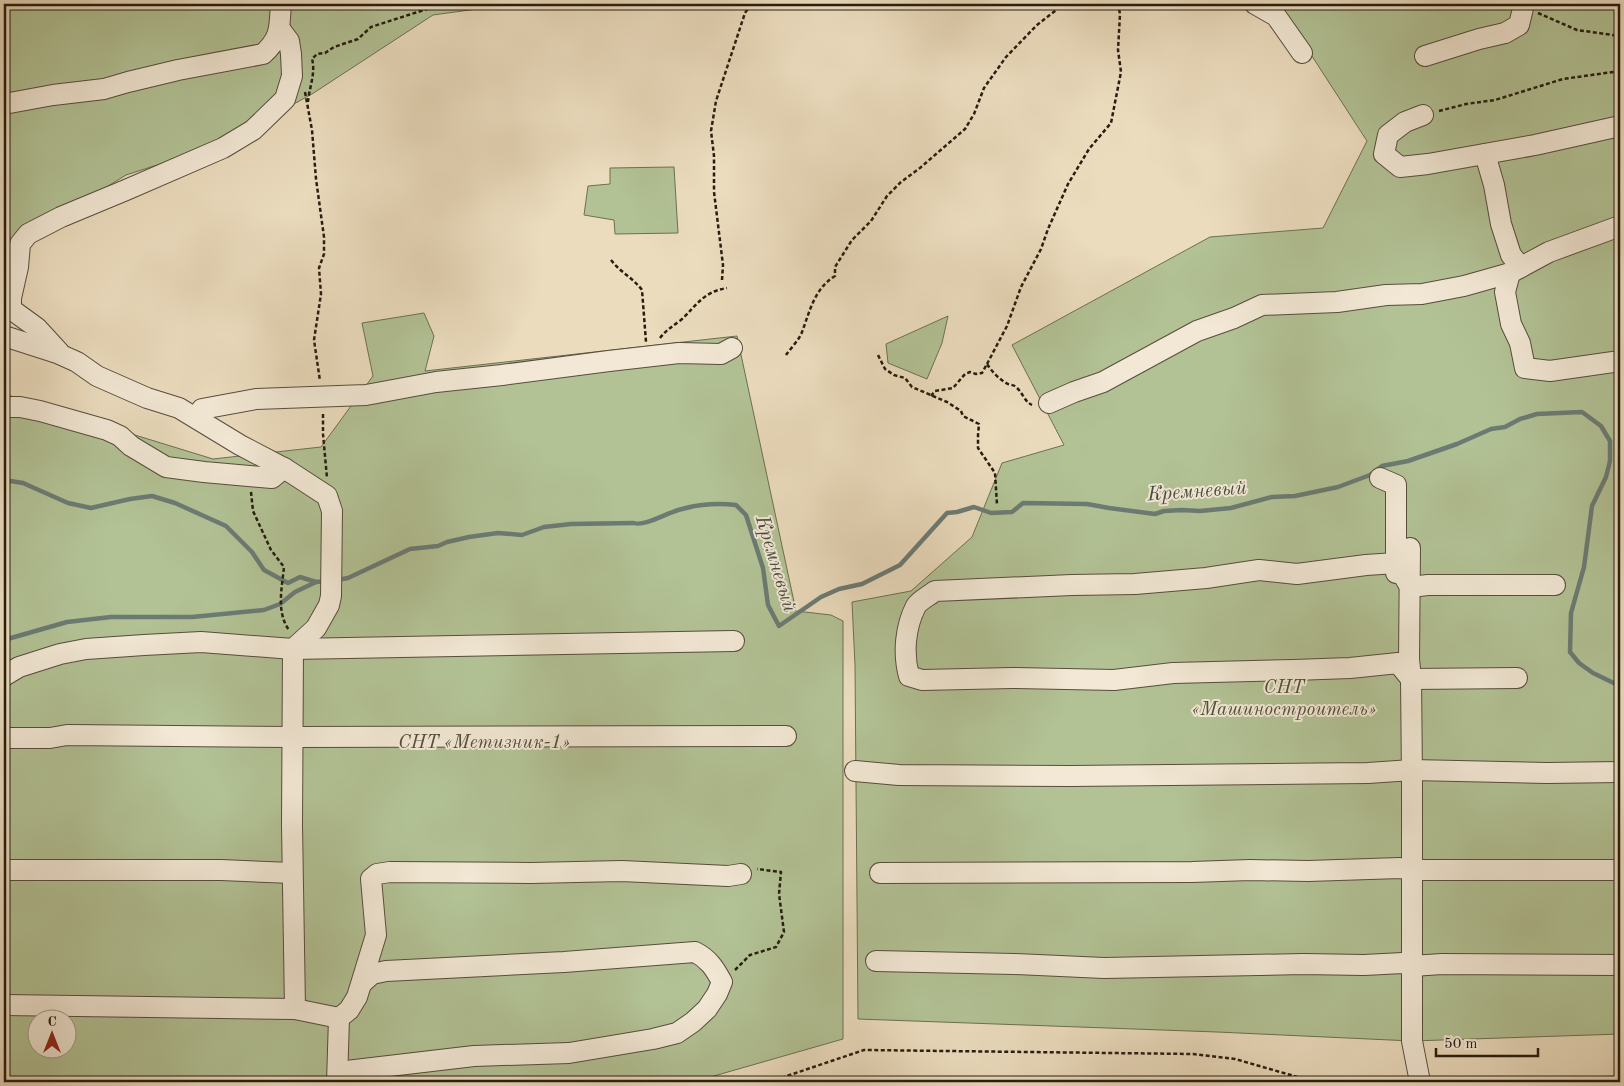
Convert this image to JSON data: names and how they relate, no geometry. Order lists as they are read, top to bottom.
{
  "water": ["Кремневый"],
  "parks": ["СНТ «Машиностроитель»", "СНТ «Метизник-1»"],
  "scale_bar": "50 m",
  "north": "top"
}
